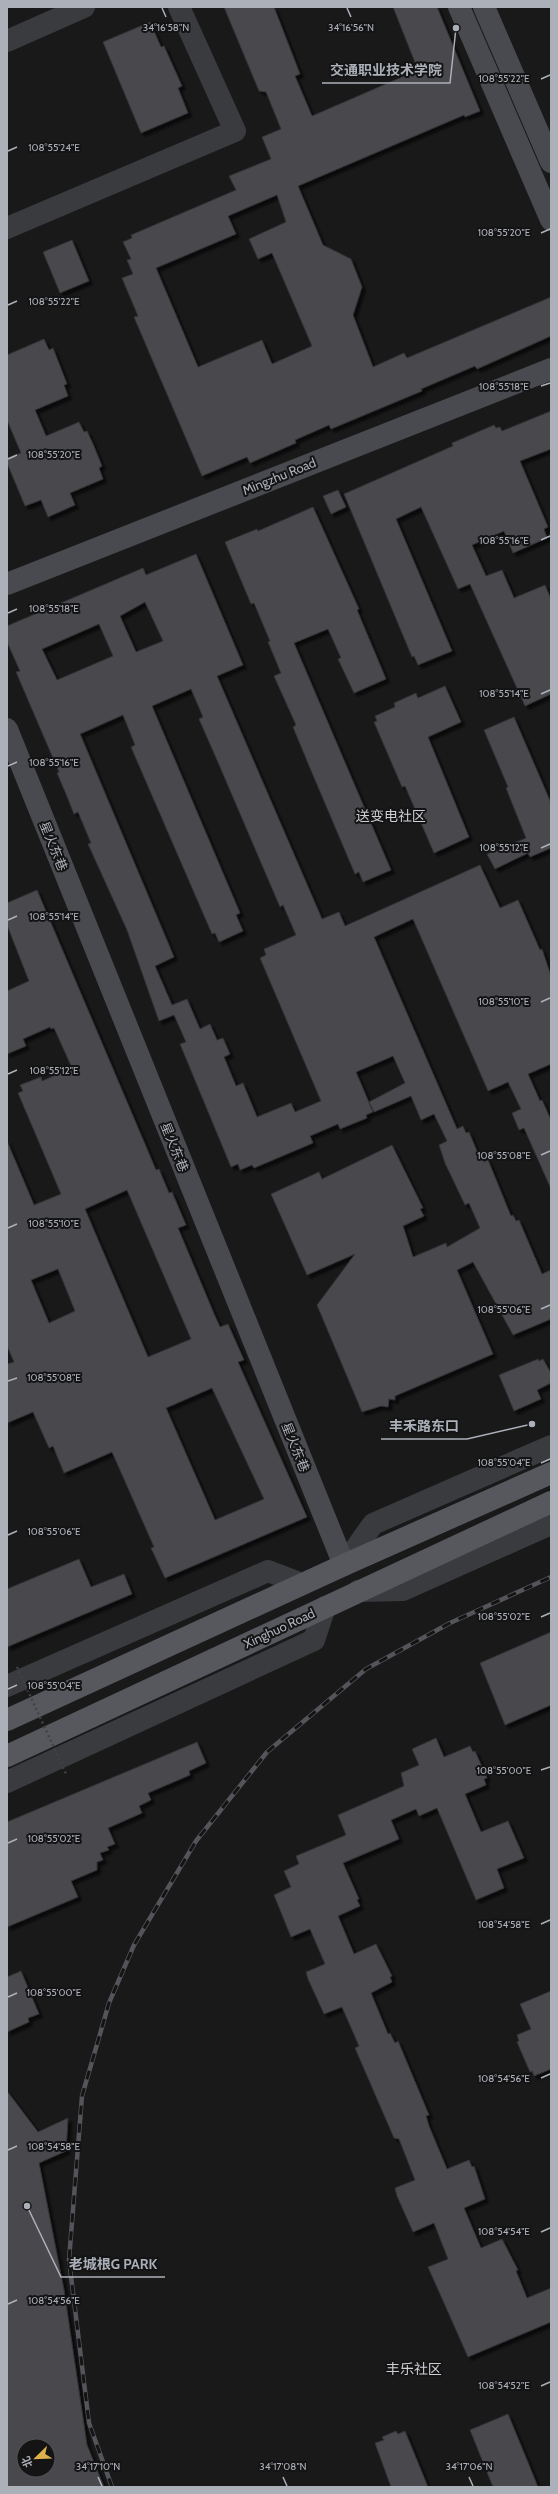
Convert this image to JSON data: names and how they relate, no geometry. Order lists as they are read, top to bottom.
{
  "streets": {
    "main road": ["Xinghuo Road"],
    "street": ["Mingzhu Road", "星火东巷"]
  },
  "districts": ["送变电社区", "丰乐社区"],
  "places": ["交通职业技术学院", "丰禾路东口", "老城根G PARK"],
  "north": "bottom left",
  "coordinates": [
    "34°16'58\"N",
    "34°16'56\"N",
    "108°55'22\"E",
    "108°55'24\"E",
    "108°55'20\"E",
    "108°55'18\"E",
    "108°55'16\"E",
    "108°55'14\"E",
    "108°55'12\"E",
    "108°55'10\"E",
    "108°55'08\"E",
    "108°55'06\"E",
    "108°55'04\"E",
    "108°55'02\"E",
    "108°55'00\"E",
    "108°54'58\"E",
    "108°54'56\"E",
    "108°54'54\"E",
    "108°54'52\"E",
    "34°17'10\"N",
    "34°17'08\"N",
    "34°17'06\"N"
  ]
}
